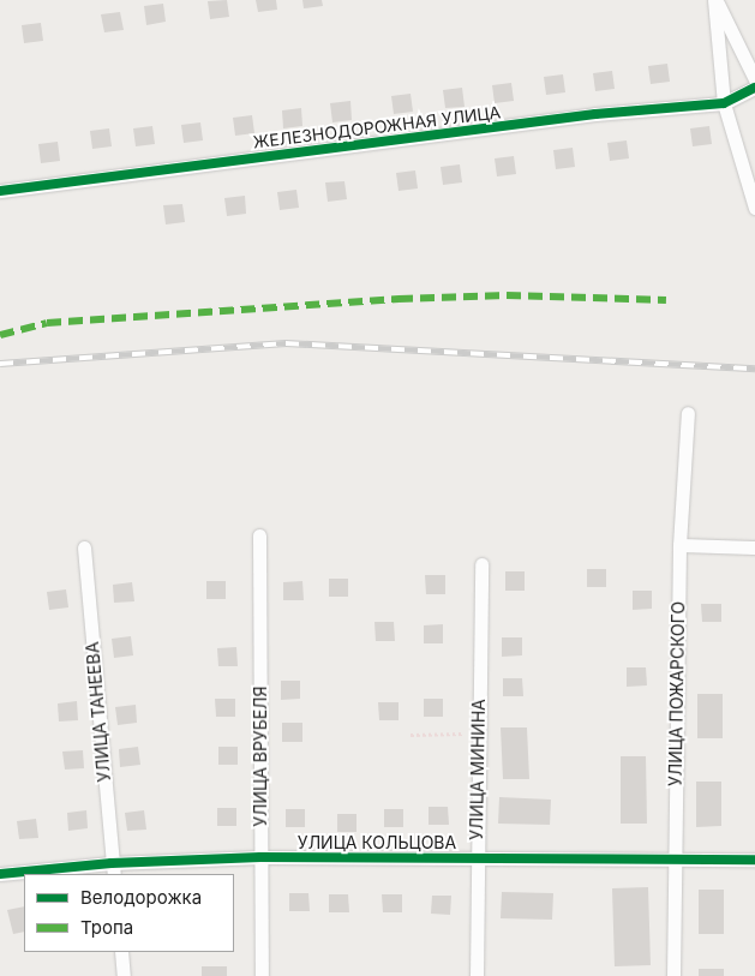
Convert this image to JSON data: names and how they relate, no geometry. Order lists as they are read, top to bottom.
{
  "streets": {
    "street": [
      "ЖЕЛЕЗНОДОРОЖНАЯ УЛИЦА",
      "УЛИЦА ПОЖАРСКОГО",
      "УЛИЦА ТАНЕЕВА",
      "УЛИЦА ВРУБЕЛЯ",
      "УЛИЦА МИНИНА",
      "УЛИЦА КОЛЬЦОВА"
    ]
  },
  "crossings": [
    ["УЛИЦА ПОЖАРСКОГО", "УЛИЦА КОЛЬЦОВА"],
    ["УЛИЦА ТАНЕЕВА", "УЛИЦА КОЛЬЦОВА"],
    ["УЛИЦА ВРУБЕЛЯ", "УЛИЦА КОЛЬЦОВА"],
    ["УЛИЦА МИНИНА", "УЛИЦА КОЛЬЦОВА"]
  ],
  "legend": ["Велодорожка", "Тропа"]
}
